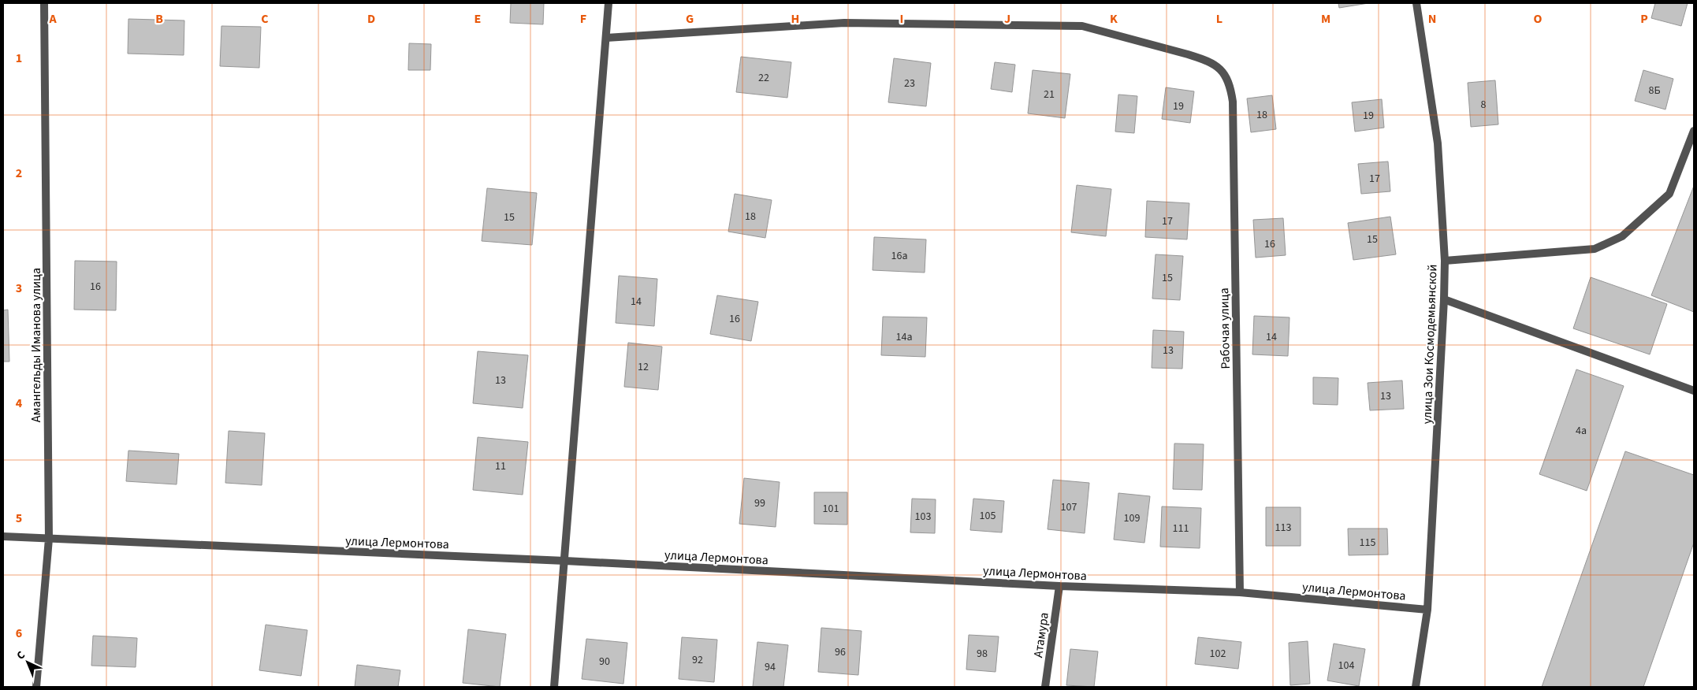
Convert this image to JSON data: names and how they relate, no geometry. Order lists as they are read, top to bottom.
{
  "streets": {
    "street": [
      "Рабочая улица",
      "улица Зои Космодемьянской",
      "Амангельды Иманова улица",
      "улица Лермонтова",
      "Атамура"
    ]
  },
  "crossings": [
    ["Рабочая улица", "улица Лермонтова"],
    ["улица Зои Космодемьянской", "улица Лермонтова"],
    ["Амангельды Иманова улица", "улица Лермонтова"],
    ["улица Лермонтова", "Атамура"]
  ],
  "house_numbers": [
    "22",
    "23",
    "8Б",
    "21",
    "8",
    "19",
    "18",
    "19",
    "17",
    "18",
    "15",
    "17",
    "15",
    "16",
    "16а",
    "15",
    "16",
    "14",
    "16",
    "14а",
    "14",
    "13",
    "12",
    "13",
    "13",
    "4а",
    "11",
    "99",
    "107",
    "101",
    "105",
    "103",
    "109",
    "113",
    "111",
    "115",
    "96",
    "98",
    "102",
    "92",
    "90",
    "104",
    "94"
  ],
  "north": "top left",
  "grid": {
    "columns": [
      "A",
      "B",
      "C",
      "D",
      "E",
      "F",
      "G",
      "H",
      "I",
      "J",
      "K",
      "L",
      "M",
      "N",
      "O",
      "P"
    ],
    "rows": [
      "1",
      "2",
      "3",
      "4",
      "5",
      "6"
    ]
  }
}
